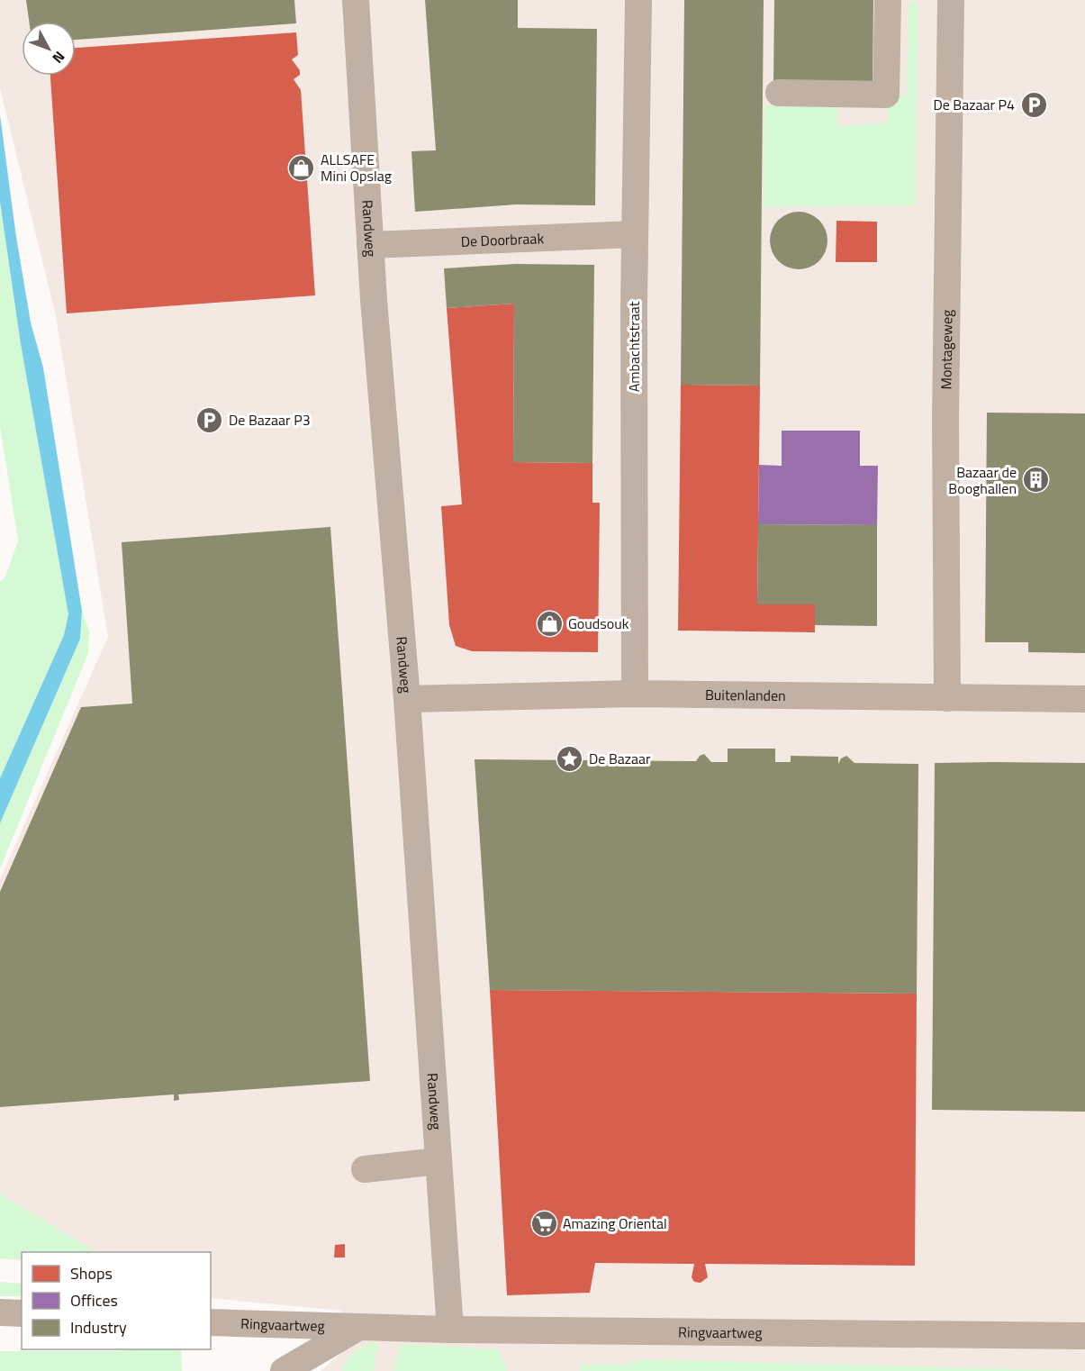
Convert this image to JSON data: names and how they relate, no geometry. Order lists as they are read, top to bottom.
{
  "streets": {
    "street": [
      "Randweg",
      "De Doorbraak",
      "Ambachtstraat",
      "Montageweg",
      "Buitenlanden",
      "Ringvaartweg"
    ]
  },
  "crossings": [
    ["Randweg", "De Doorbraak"],
    ["Randweg", "Buitenlanden"],
    ["Randweg", "Ringvaartweg"],
    ["De Doorbraak", "Ambachtstraat"],
    ["Ambachtstraat", "Buitenlanden"],
    ["Montageweg", "Buitenlanden"]
  ],
  "places": {
    "parking": ["De Bazaar P4", "De Bazaar P3"],
    "shop": ["ALLSAFE Mini Opslag", "Goudsouk"],
    "building": ["Bazaar de Booghallen"],
    "place": ["De Bazaar"],
    "supermarket": ["Amazing Oriental"]
  },
  "legend": ["Shops", "Offices", "Industry"],
  "north": "bottom right"
}
